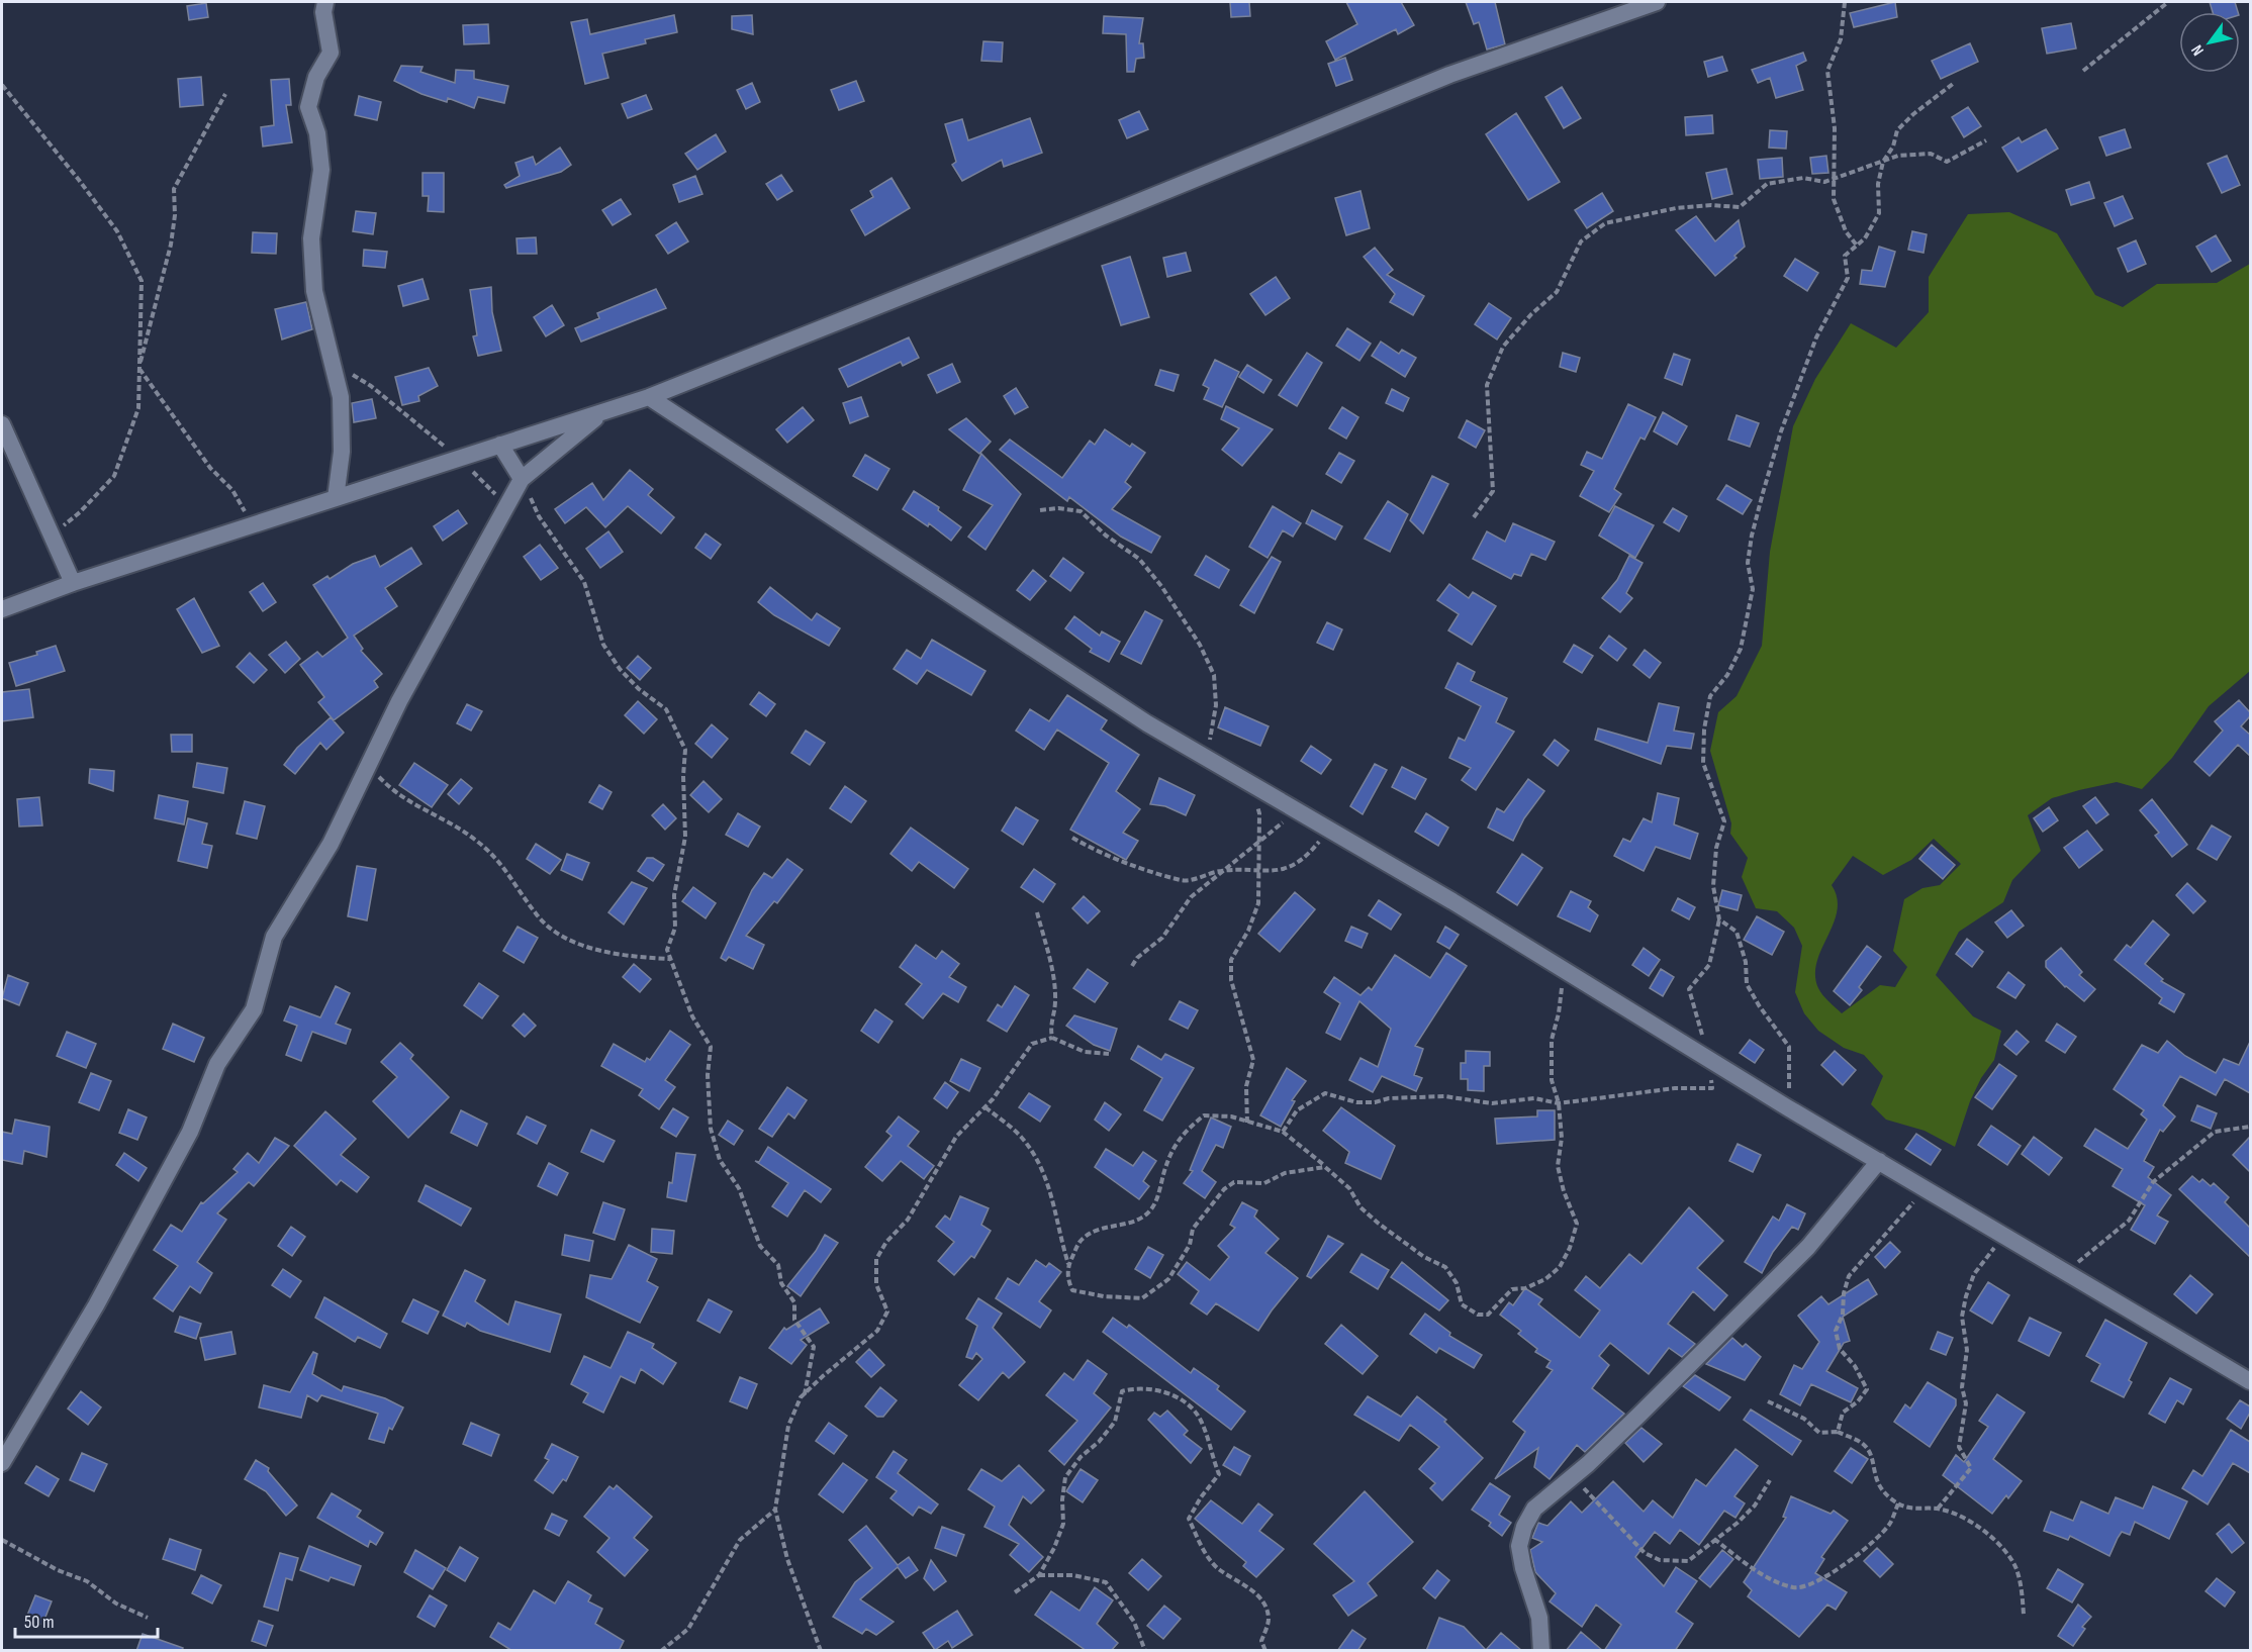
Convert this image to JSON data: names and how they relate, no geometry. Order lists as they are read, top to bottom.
{
  "scale_bar": "50 m",
  "north": "bottom left"
}
